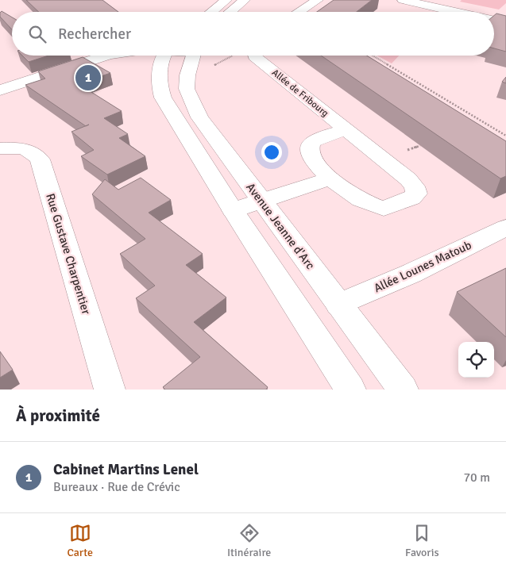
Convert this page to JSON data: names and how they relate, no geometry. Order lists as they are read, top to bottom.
{
  "streets": {
    "street": [
      "Allée de Fribourg",
      "Avenue Jeanne d'Arc",
      "Rue Gustave Charpentier",
      "Allée Lounes Matoub"
    ]
  },
  "crossings": [
    ["Avenue Jeanne d'Arc", "Allée Lounes Matoub"]
  ],
  "page": {
    "search": "Rechercher",
    "pins": "1",
    "heading": "À proximité",
    "list": [
      {
        "mark": "1",
        "name": "Cabinet Martins Lenel",
        "note": "Bureaux · Rue de Crévic",
        "value": "70 m"
      }
    ],
    "nav": ["Carte", "Itinéraire", "Favoris"]
  }
}
